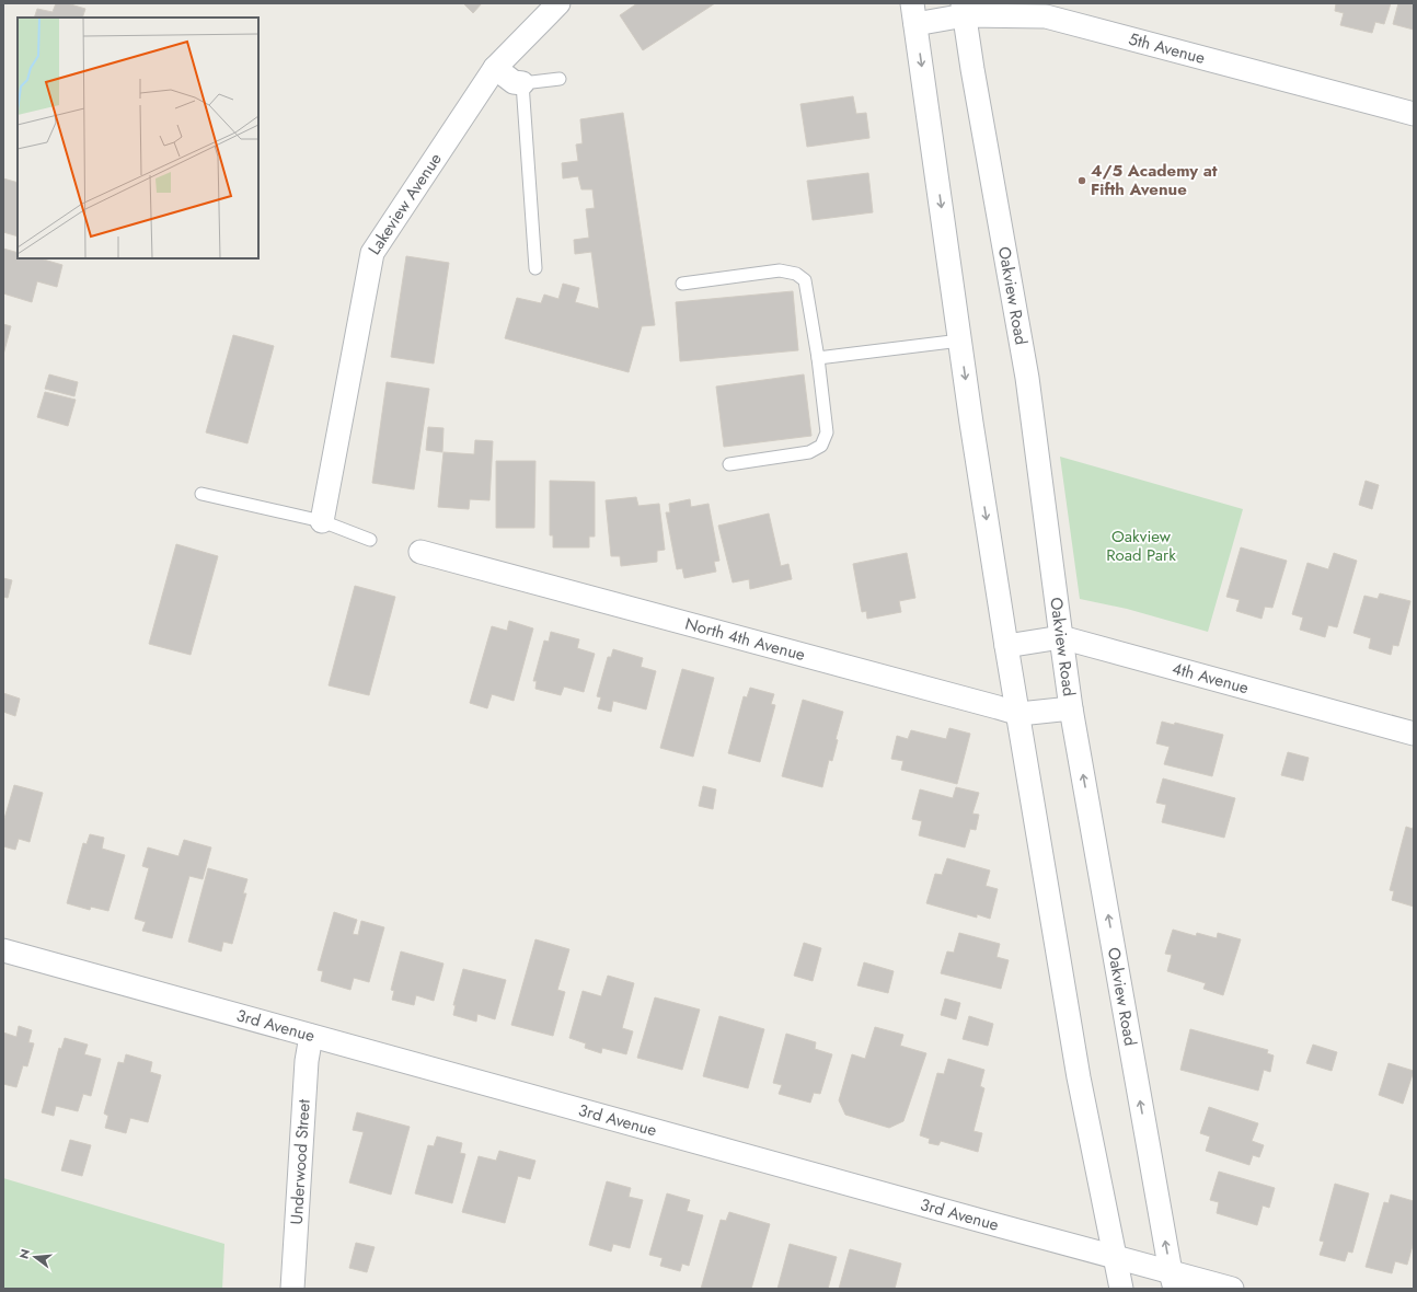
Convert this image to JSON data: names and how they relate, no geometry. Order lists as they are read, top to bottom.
{
  "streets": {
    "street": [
      "5th Avenue",
      "Lakeview Avenue",
      "Oakview Road",
      "North 4th Avenue",
      "4th Avenue",
      "3rd Avenue",
      "Underwood Street"
    ]
  },
  "crossings": [
    ["5th Avenue", "Oakview Road"],
    ["Oakview Road", "North 4th Avenue"],
    ["Oakview Road", "4th Avenue"],
    ["Oakview Road", "3rd Avenue"],
    ["3rd Avenue", "Underwood Street"]
  ],
  "parks": ["Oakview Road Park"],
  "places": ["4/5 Academy at Fifth Avenue"],
  "north": "left"
}
